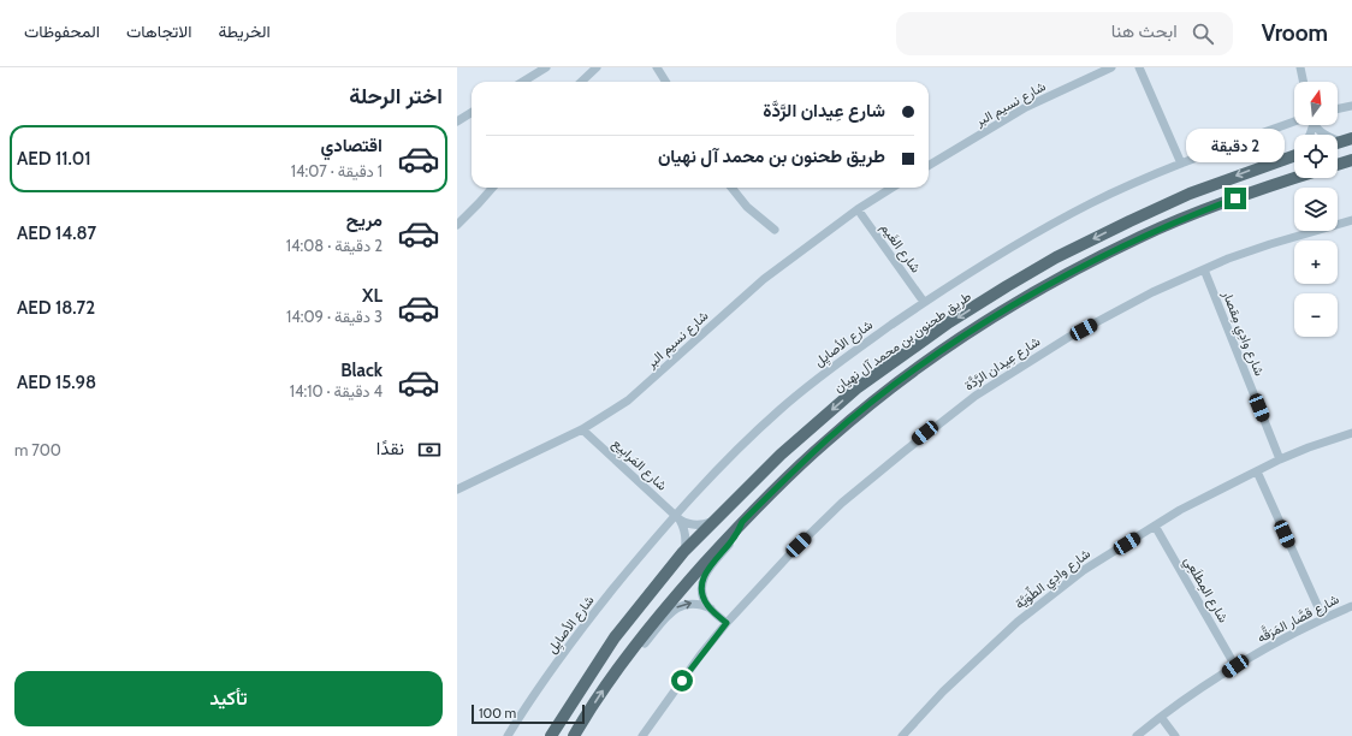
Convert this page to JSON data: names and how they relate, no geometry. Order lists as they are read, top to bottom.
{
  "streets": {
    "main road": ["طريق طحنون بن محمد آل نهيان"],
    "street": [
      "شارع نسيم البر",
      "شارع الغَيم",
      "شارع وادِي مِقصار",
      "شارع الأصايِل",
      "شارع عِيدان الرَّدَّة",
      "شارع المَرابِيع",
      "شارع وادِي الطِّوَيَّة",
      "شارع المِطلَعِي",
      "شارع قصَّار المَرَقَّه"
    ]
  },
  "crossings": [
    ["شارع نسيم البر", "شارع الغَيم"],
    ["شارع نسيم البر", "شارع المَرابِيع"],
    ["شارع الغَيم", "شارع الأصايِل"],
    ["شارع وادِي مِقصار", "شارع عِيدان الرَّدَّة"],
    ["شارع وادِي مِقصار", "شارع وادِي الطِّوَيَّة"],
    ["شارع الأصايِل", "شارع المَرابِيع"],
    ["شارع وادِي الطِّوَيَّة", "شارع المِطلَعِي"],
    ["شارع المِطلَعِي", "شارع قصَّار المَرَقَّه"]
  ],
  "scale_bar": "100 m",
  "north": "top",
  "page": {
    "header": "Vroom",
    "search": "ابحث هنا",
    "nav": ["الخريطة", "الاتجاهات", "المحفوظات"],
    "heading": "اختر الرحلة",
    "map_buttons": ["+", "−"],
    "banner": ["شارع عِيدان الرَّدَّة", "طريق طحنون بن محمد آل نهيان"],
    "list": [
      {
        "name": "اقتصادي",
        "note": "1 دقيقة · 14:07",
        "value": "AED 11.01"
      },
      {
        "name": "مريح",
        "note": "2 دقيقة · 14:08",
        "value": "AED 14.87"
      },
      {
        "name": "XL",
        "note": "3 دقيقة · 14:09",
        "value": "AED 18.72"
      },
      {
        "name": "Black",
        "note": "4 دقيقة · 14:10",
        "value": "AED 15.98"
      }
    ],
    "bubble": "2 دقيقة",
    "pay": ["نقدًا", "700 m"],
    "buttons": "تأكيد",
    "scale": "100 m"
  }
}
